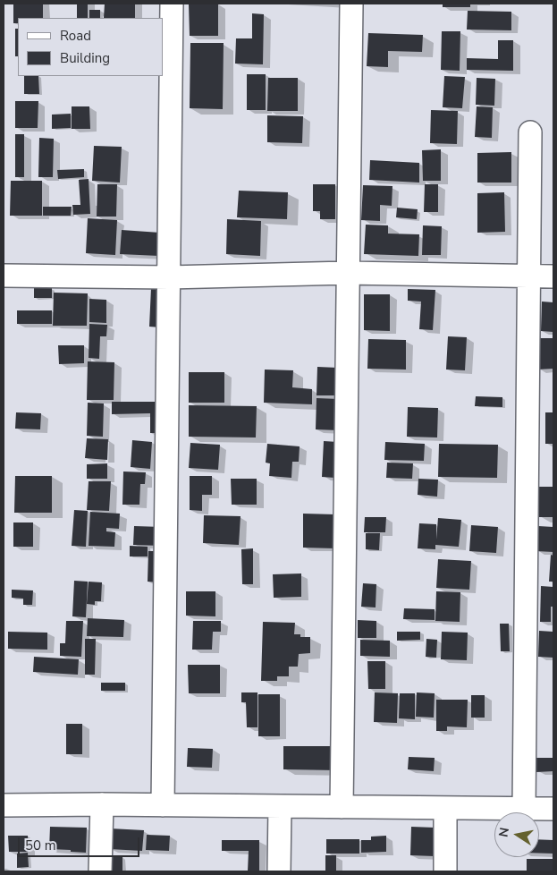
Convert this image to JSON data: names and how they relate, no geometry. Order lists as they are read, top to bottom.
{
  "legend": ["Road", "Building"],
  "scale_bar": "50 m",
  "north": "left"
}
